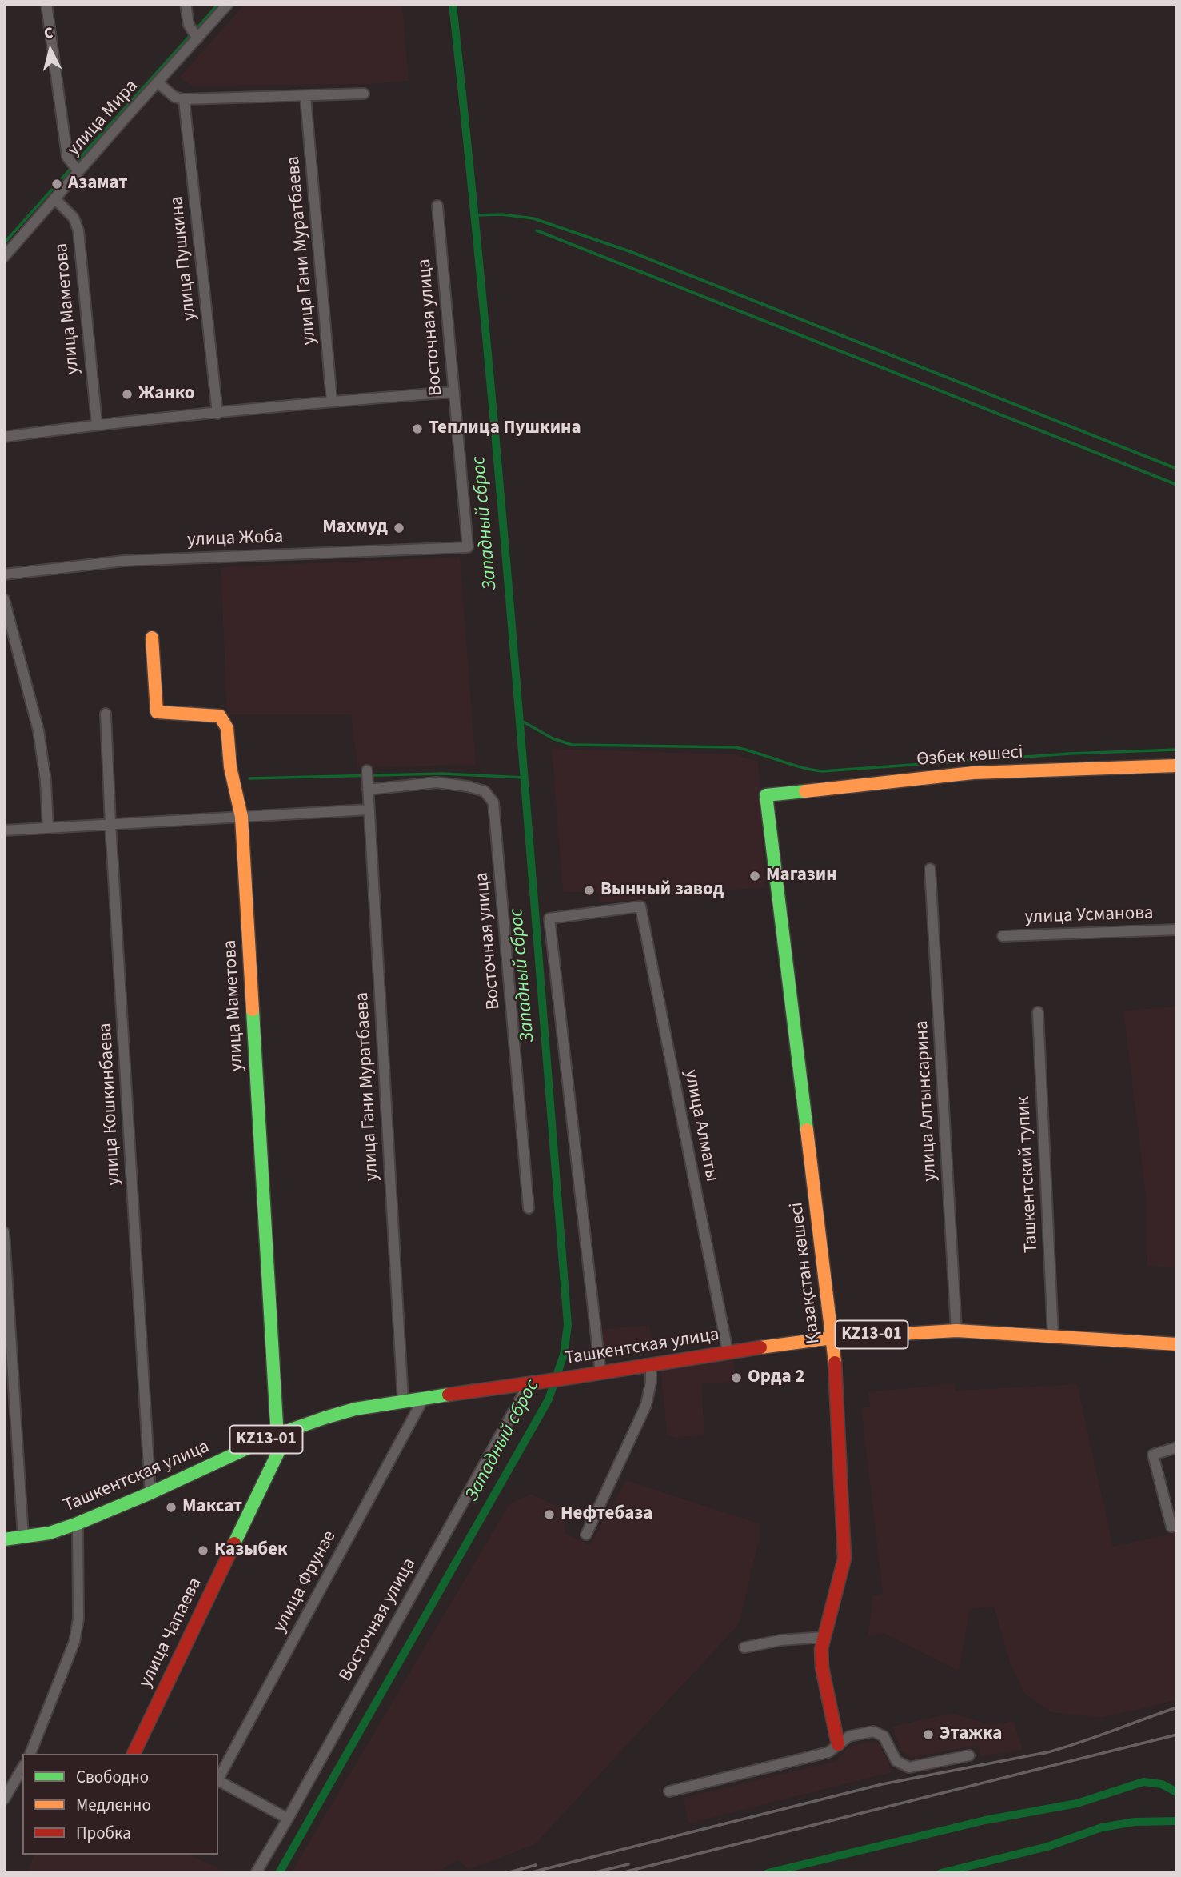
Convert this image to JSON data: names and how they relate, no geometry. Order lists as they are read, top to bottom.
{
  "streets": {
    "street": [
      "улица Мира",
      "улица Гани Муратбаева",
      "улица Пушкина",
      "улица Маметова",
      "Восточная улица",
      "улица Жоба",
      "Өзбек көшесі",
      "улица Усманова",
      "улица Алтынсарина",
      "улица Кошкинбаева",
      "улица Алматы",
      "Ташкентский тупик",
      "Қазақстан көшесі",
      "KZ13-01",
      "Ташкентская улица",
      "улица Фрунзе",
      "улица Чапаева"
    ]
  },
  "crossings": [
    ["улица Мира", "улица Маметова"],
    ["улица Гани Муратбаева", "Восточная улица"],
    ["улица Гани Муратбаева", "Ташкентская улица"],
    ["улица Маметова", "Ташкентская улица"],
    ["улица Маметова", "улица Чапаева"],
    ["Восточная улица", "улица Жоба"],
    ["Восточная улица", "Ташкентская улица"],
    ["Өзбек көшесі", "Қазақстан көшесі"],
    ["улица Алтынсарина", "Ташкентская улица"],
    ["улица Кошкинбаева", "Ташкентская улица"],
    ["улица Алматы", "Ташкентская улица"],
    ["Ташкентский тупик", "Ташкентская улица"],
    ["Қазақстан көшесі", "Ташкентская улица"],
    ["Ташкентская улица", "улица Фрунзе"],
    ["Ташкентская улица", "улица Чапаева"]
  ],
  "water": ["Западный сброс"],
  "places": [
    "Азамат",
    "Жанко",
    "Теплица Пушкина",
    "Махмуд",
    "Магазин",
    "Вынный завод",
    "Орда 2",
    "Максат",
    "Нефтебаза",
    "Казыбек",
    "Этажка"
  ],
  "legend": ["Свободно", "Медленно", "Пробка"],
  "north": "top"
}
